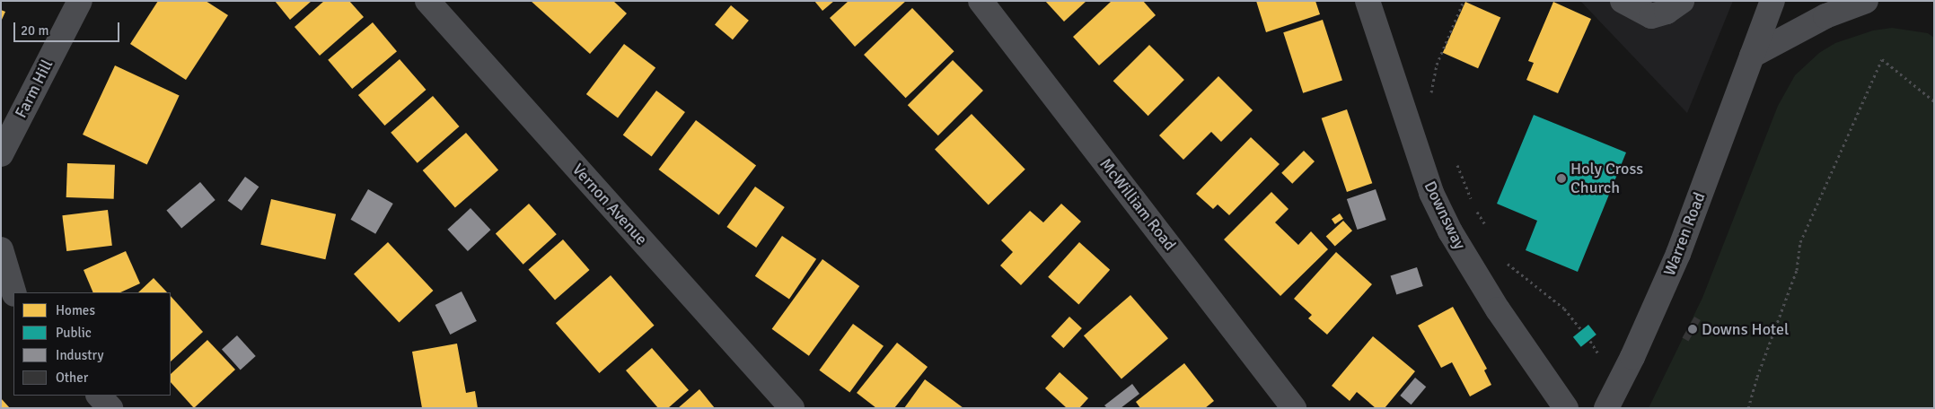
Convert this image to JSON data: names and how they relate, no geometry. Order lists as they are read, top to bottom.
{
  "streets": {
    "street": [
      "Farm Hill",
      "Vernon Avenue",
      "McWilliam Road",
      "Downsway",
      "Warren Road"
    ]
  },
  "places": ["Holy Cross Church", "Downs Hotel"],
  "legend": [
    "Homes",
    "Public",
    "Industry",
    "Other"
  ],
  "scale_bar": "20 m"
}
